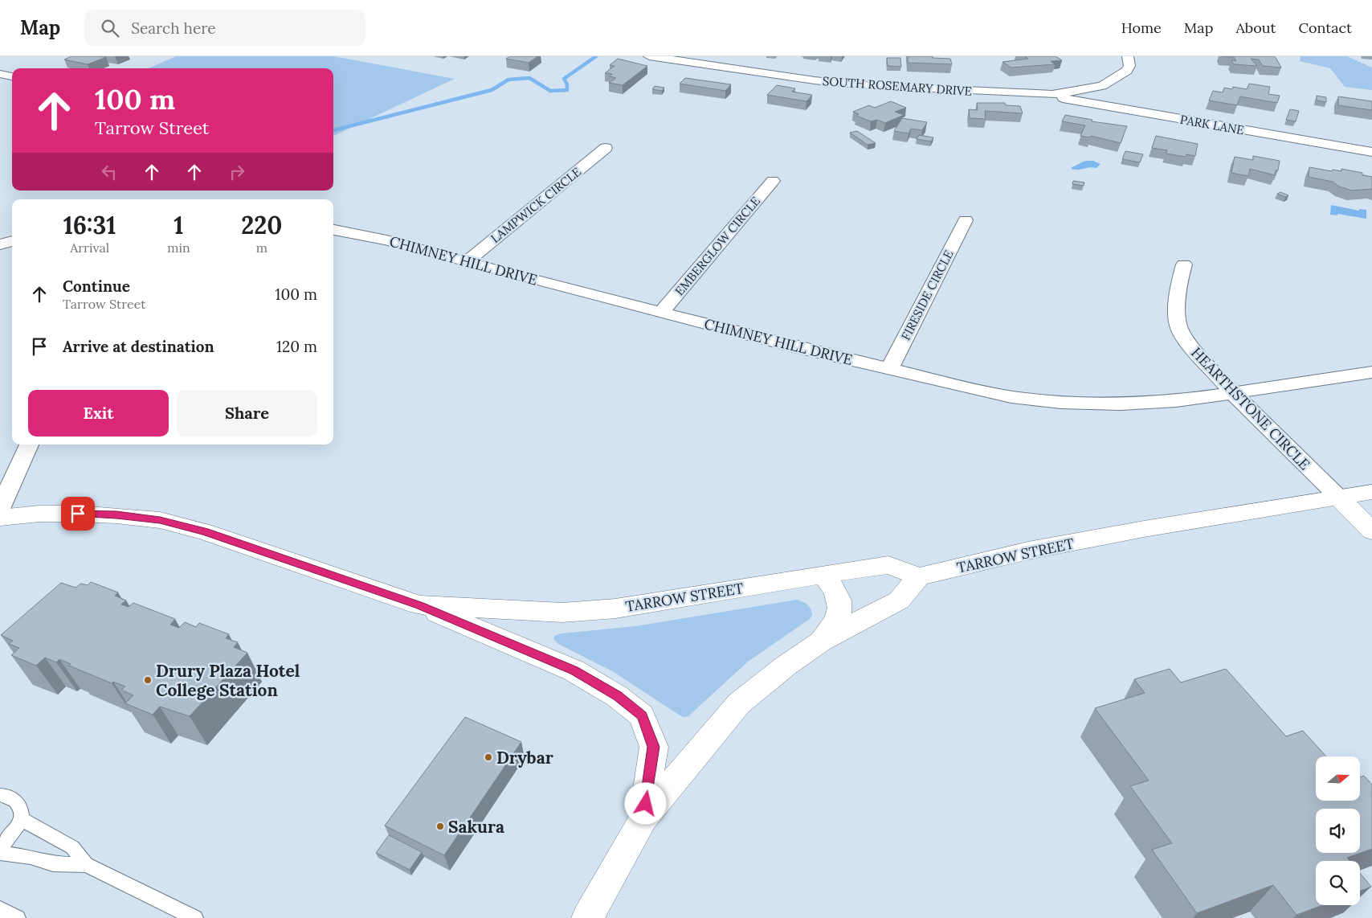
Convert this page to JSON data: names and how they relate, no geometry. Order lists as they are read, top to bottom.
{
  "streets": {
    "main road": ["TARROW STREET"],
    "street": [
      "SOUTH ROSEMARY DRIVE",
      "PARK LANE",
      "LAMPWICK CIRCLE",
      "EMBERGLOW CIRCLE",
      "CHIMNEY HILL DRIVE",
      "FIRESIDE CIRCLE",
      "HEARTHSTONE CIRCLE"
    ]
  },
  "crossings": [
    ["SOUTH ROSEMARY DRIVE", "PARK LANE"],
    ["LAMPWICK CIRCLE", "CHIMNEY HILL DRIVE"],
    ["EMBERGLOW CIRCLE", "CHIMNEY HILL DRIVE"],
    ["CHIMNEY HILL DRIVE", "FIRESIDE CIRCLE"],
    ["CHIMNEY HILL DRIVE", "HEARTHSTONE CIRCLE"],
    ["HEARTHSTONE CIRCLE", "TARROW STREET"]
  ],
  "places": ["Drury Plaza Hotel College Station", "Drybar", "Sakura"],
  "north": "right",
  "page": {
    "header": "Map",
    "search": "Search here",
    "nav": [
      "Home",
      "Map",
      "About",
      "Contact"
    ],
    "turn": ["100 m", "Tarrow Street"],
    "eta": [
      "16:31",
      "Arrival",
      "1",
      "min",
      "220",
      "m"
    ],
    "list": [
      {
        "name": "Continue",
        "note": "Tarrow Street",
        "value": "100 m"
      },
      {
        "name": "Arrive at destination",
        "value": "120 m"
      }
    ],
    "buttons": ["Exit", "Share"]
  }
}
